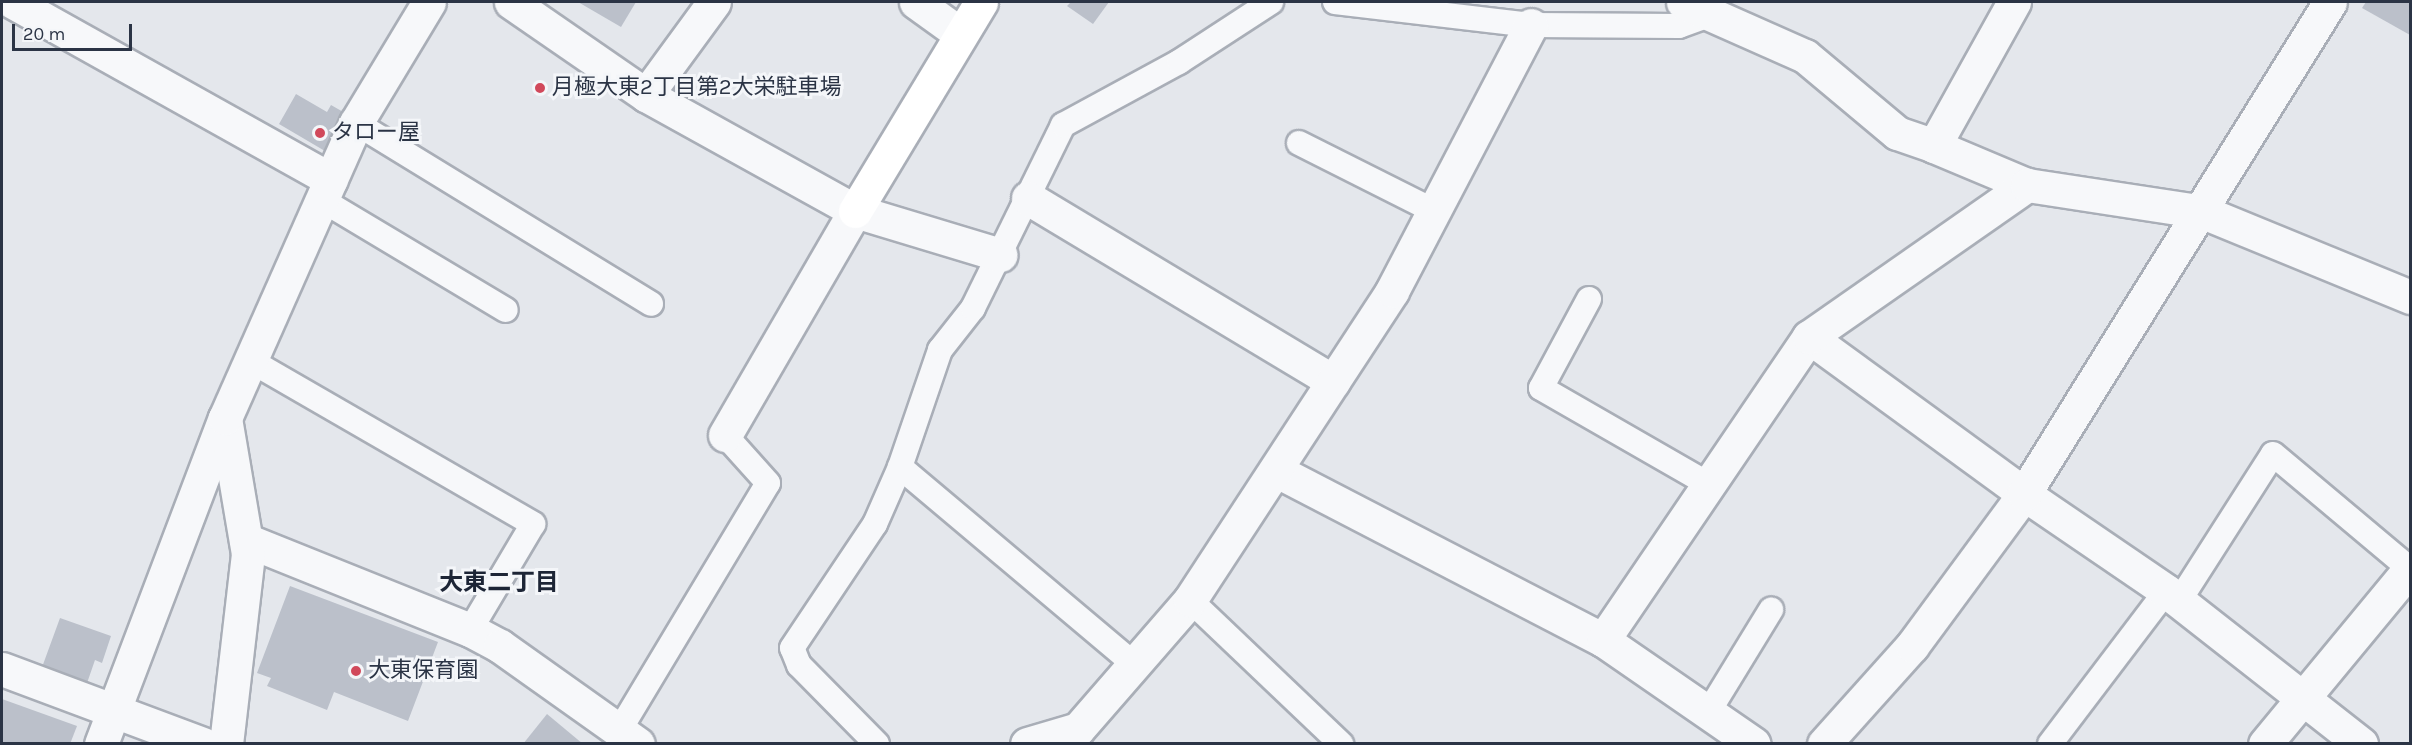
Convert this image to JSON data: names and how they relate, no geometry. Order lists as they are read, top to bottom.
{
  "districts": ["大東二丁目"],
  "places": ["月極大東2丁目第2大栄駐車場", "タロー屋", "大東保育園"],
  "scale_bar": "20 m"
}
